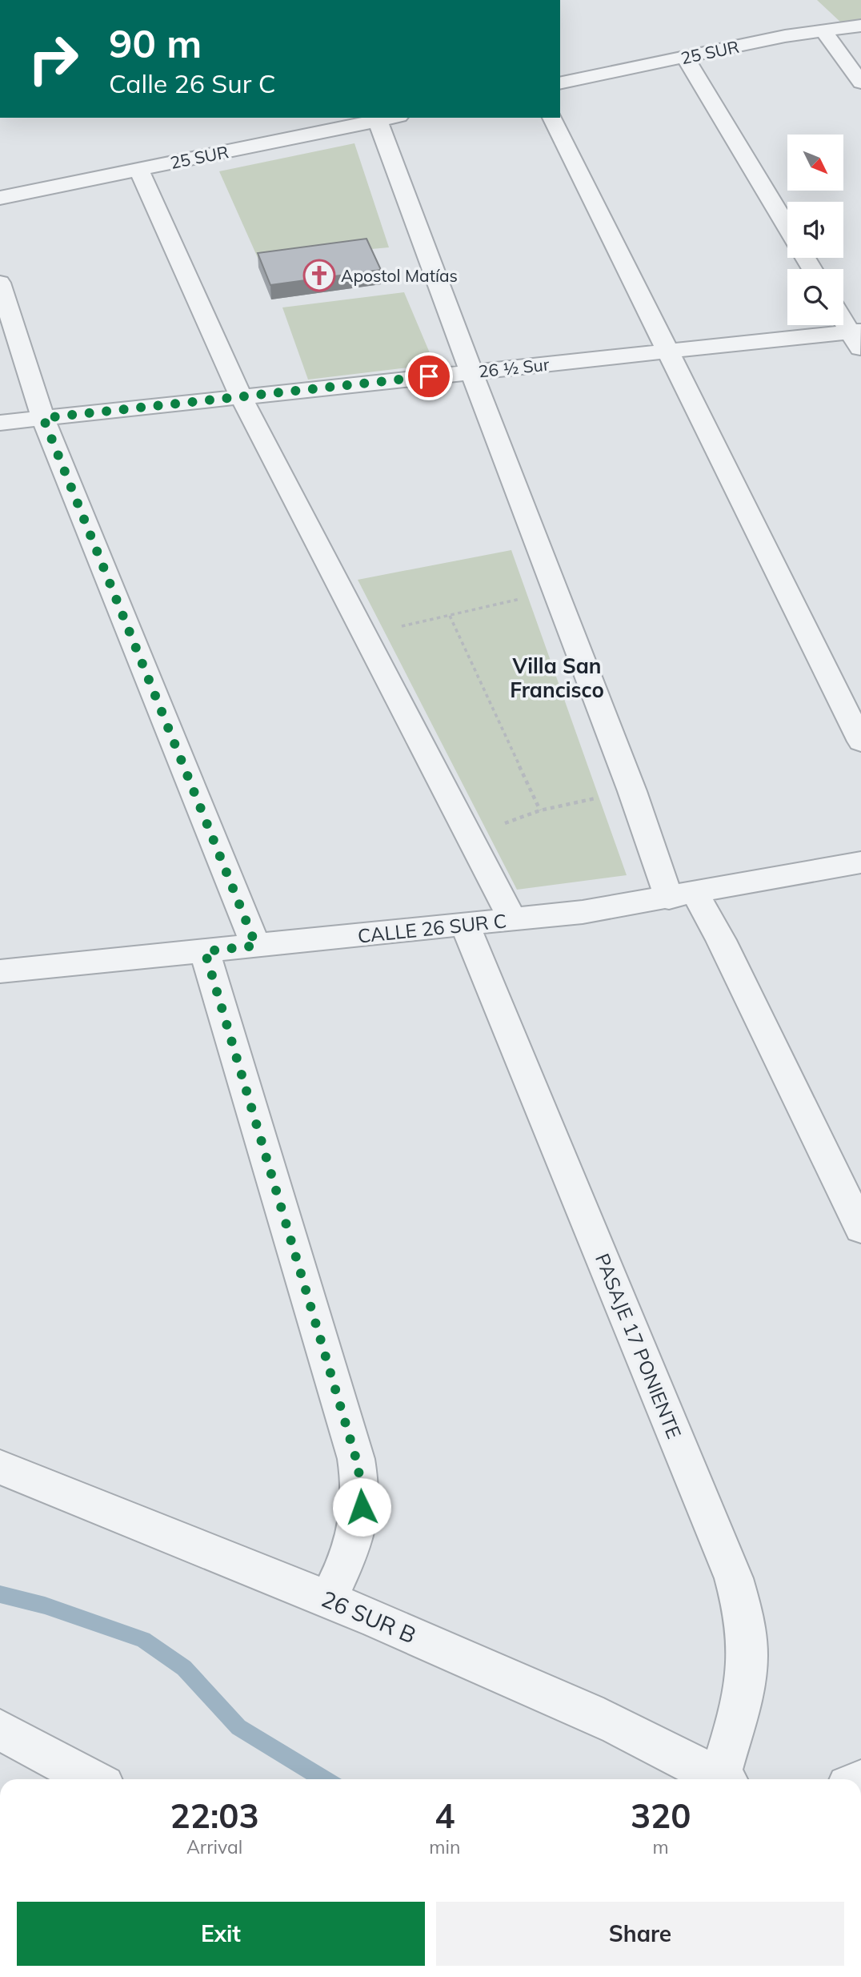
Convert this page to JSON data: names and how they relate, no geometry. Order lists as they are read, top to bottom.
{
  "streets": {
    "street": [
      "25 SUR",
      "26 ½ Sur",
      "CALLE 26 SUR C",
      "PASAJE 17 PONIENTE",
      "26 SUR B"
    ]
  },
  "crossings": [
    ["CALLE 26 SUR C", "PASAJE 17 PONIENTE"]
  ],
  "districts": ["Villa San Francisco"],
  "places": {
    "church": ["Apostol Matías"]
  },
  "north": "bottom right",
  "page": {
    "turn": ["90 m", "Calle 26 Sur C"],
    "eta": [
      "22:03",
      "Arrival",
      "4",
      "min",
      "320",
      "m"
    ],
    "buttons": ["Exit", "Share"]
  }
}
